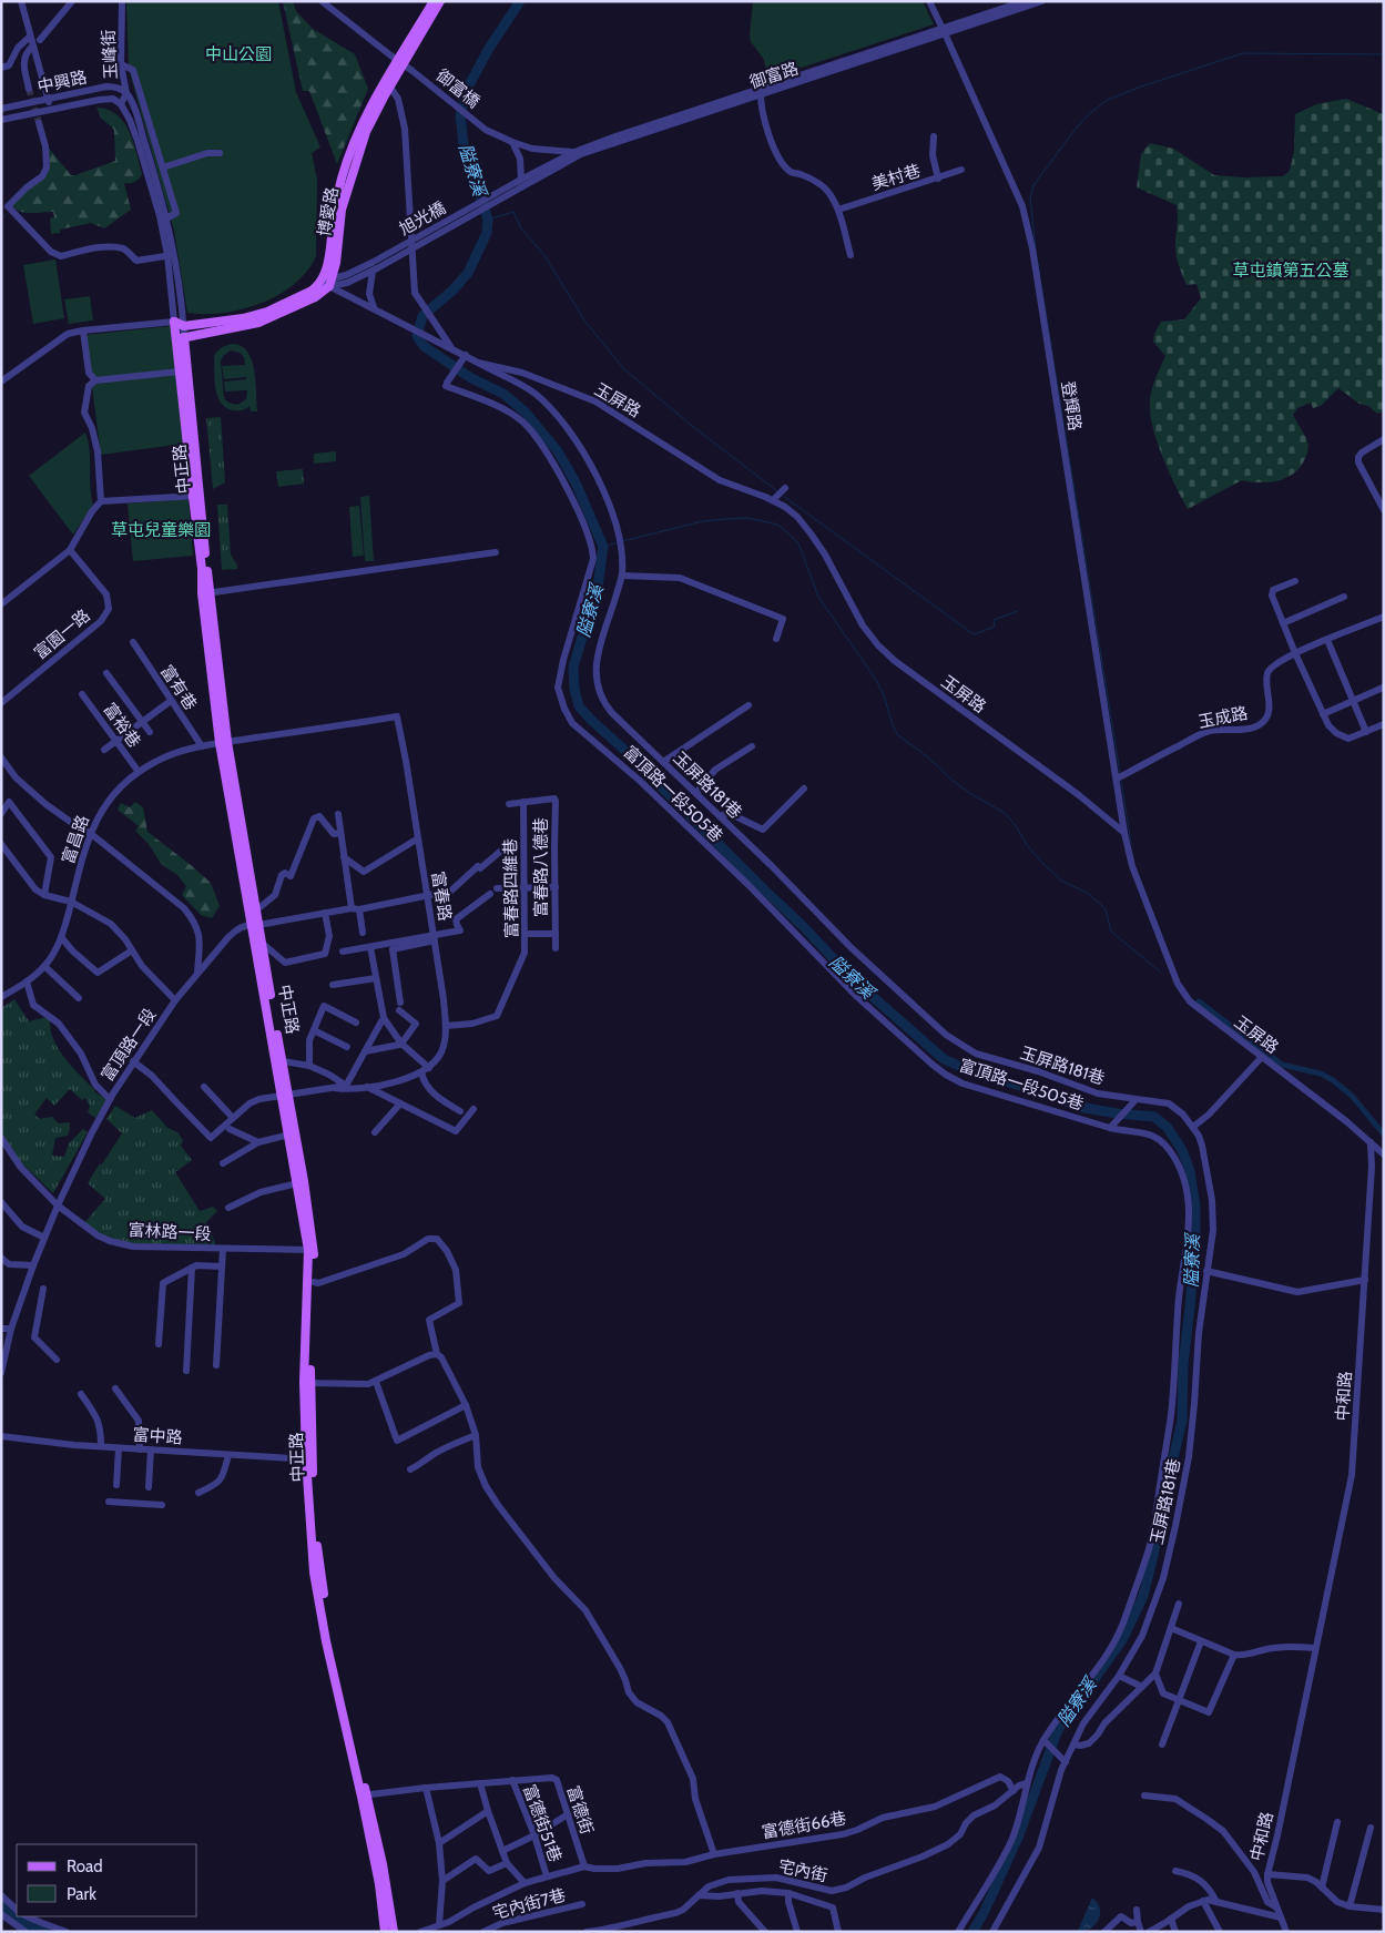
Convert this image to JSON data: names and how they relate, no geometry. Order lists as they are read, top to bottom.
{
  "streets": {
    "main road": ["博愛路", "中正路"],
    "street": [
      "玉峰街",
      "御富路",
      "中興路",
      "御富橋",
      "美村巷",
      "旭光橋",
      "玉屏路",
      "登輝路",
      "富園一路",
      "富有巷",
      "玉成路",
      "富裕巷",
      "玉屏路181巷",
      "富頂路一段505巷",
      "富昌路",
      "富春路八德巷",
      "富春路四維巷",
      "富春路",
      "富頂路一段",
      "富林路一段",
      "中和路",
      "富中路",
      "富德街",
      "富德街51巷",
      "富德街66巷",
      "宅內街",
      "宅內街7巷"
    ]
  },
  "crossings": [
    ["玉峰街", "中興路"],
    ["玉峰街", "中正路"],
    ["御富路", "旭光橋"],
    ["御富路", "登輝路"],
    ["中興路", "中正路"],
    ["御富橋", "博愛路"],
    ["玉屏路", "登輝路"],
    ["玉屏路", "玉屏路181巷"],
    ["玉屏路", "富頂路一段505巷"],
    ["玉屏路", "中和路"],
    ["登輝路", "玉成路"],
    ["中正路", "富昌路"],
    ["中正路", "富春路"],
    ["中正路", "富頂路一段"],
    ["中正路", "富林路一段"],
    ["中正路", "富中路"],
    ["中正路", "富德街"],
    ["富有巷", "富昌路"],
    ["富裕巷", "富昌路"],
    ["富頂路一段505巷", "宅內街"],
    ["富昌路", "富春路"],
    ["富春路八德巷", "富春路四維巷"],
    ["富春路四維巷", "富春路"],
    ["富春路", "富頂路一段"],
    ["富頂路一段", "富林路一段"],
    ["富德街", "富德街51巷"],
    ["富德街", "富德街66巷"],
    ["富德街66巷", "宅內街"]
  ],
  "water": ["隘寮溪"],
  "parks": ["中山公園", "草屯鎮第五公墓", "草屯兒童樂園"],
  "legend": ["Road", "Park"]
}
